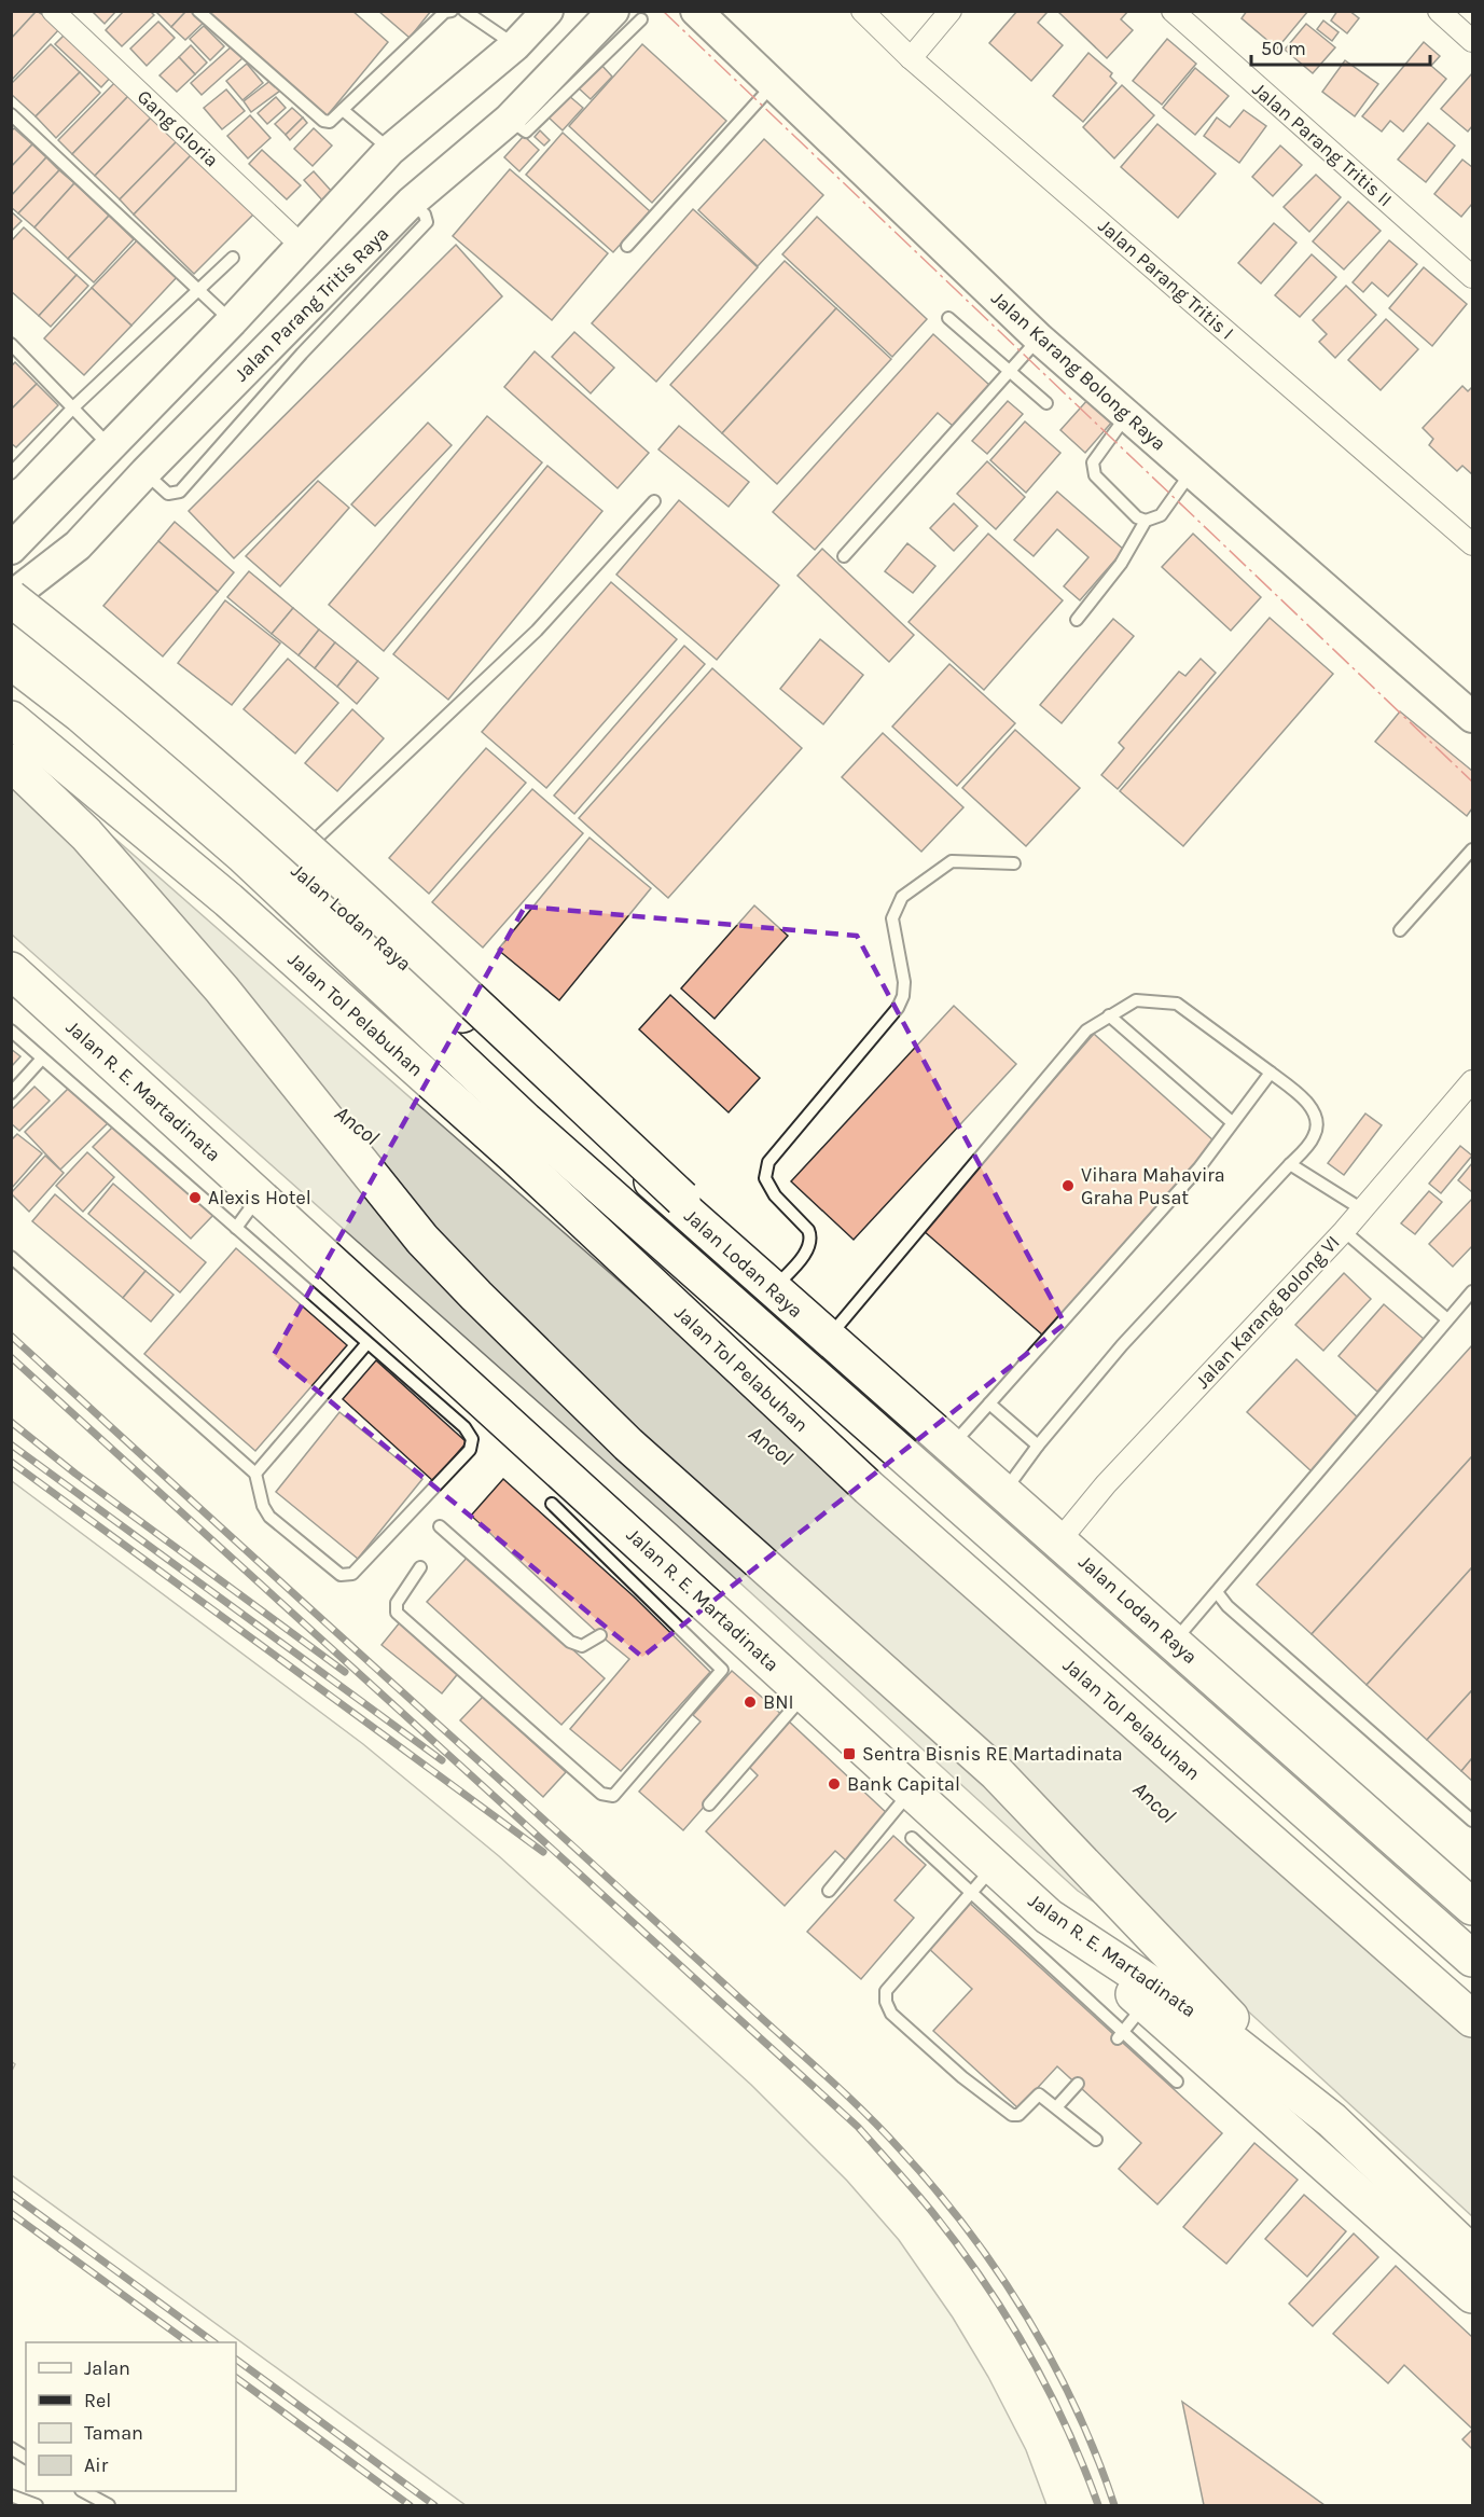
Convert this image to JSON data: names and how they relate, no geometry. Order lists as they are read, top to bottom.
{
  "streets": {
    "highway": ["Jalan Lodan Raya", "Jalan Tol Pelabuhan", "Jalan R. E. Martadinata"],
    "street": [
      "Gang Gloria",
      "Jalan Parang Tritis II",
      "Jalan Parang Tritis I",
      "Jalan Parang Tritis Raya",
      "Jalan Karang Bolong Raya",
      "Jalan Karang Bolong VI"
    ]
  },
  "crossings": [
    ["Jalan Lodan Raya", "Jalan Karang Bolong VI"]
  ],
  "water": ["Ancol"],
  "places": {
    "other": [
      "Vihara Mahavira Graha Pusat",
      "Alexis Hotel",
      "BNI",
      "Bank Capital"
    ],
    "transit": ["Sentra Bisnis RE Martadinata"]
  },
  "legend": [
    "Jalan",
    "Rel",
    "Taman",
    "Air"
  ],
  "scale_bar": "50 m"
}
